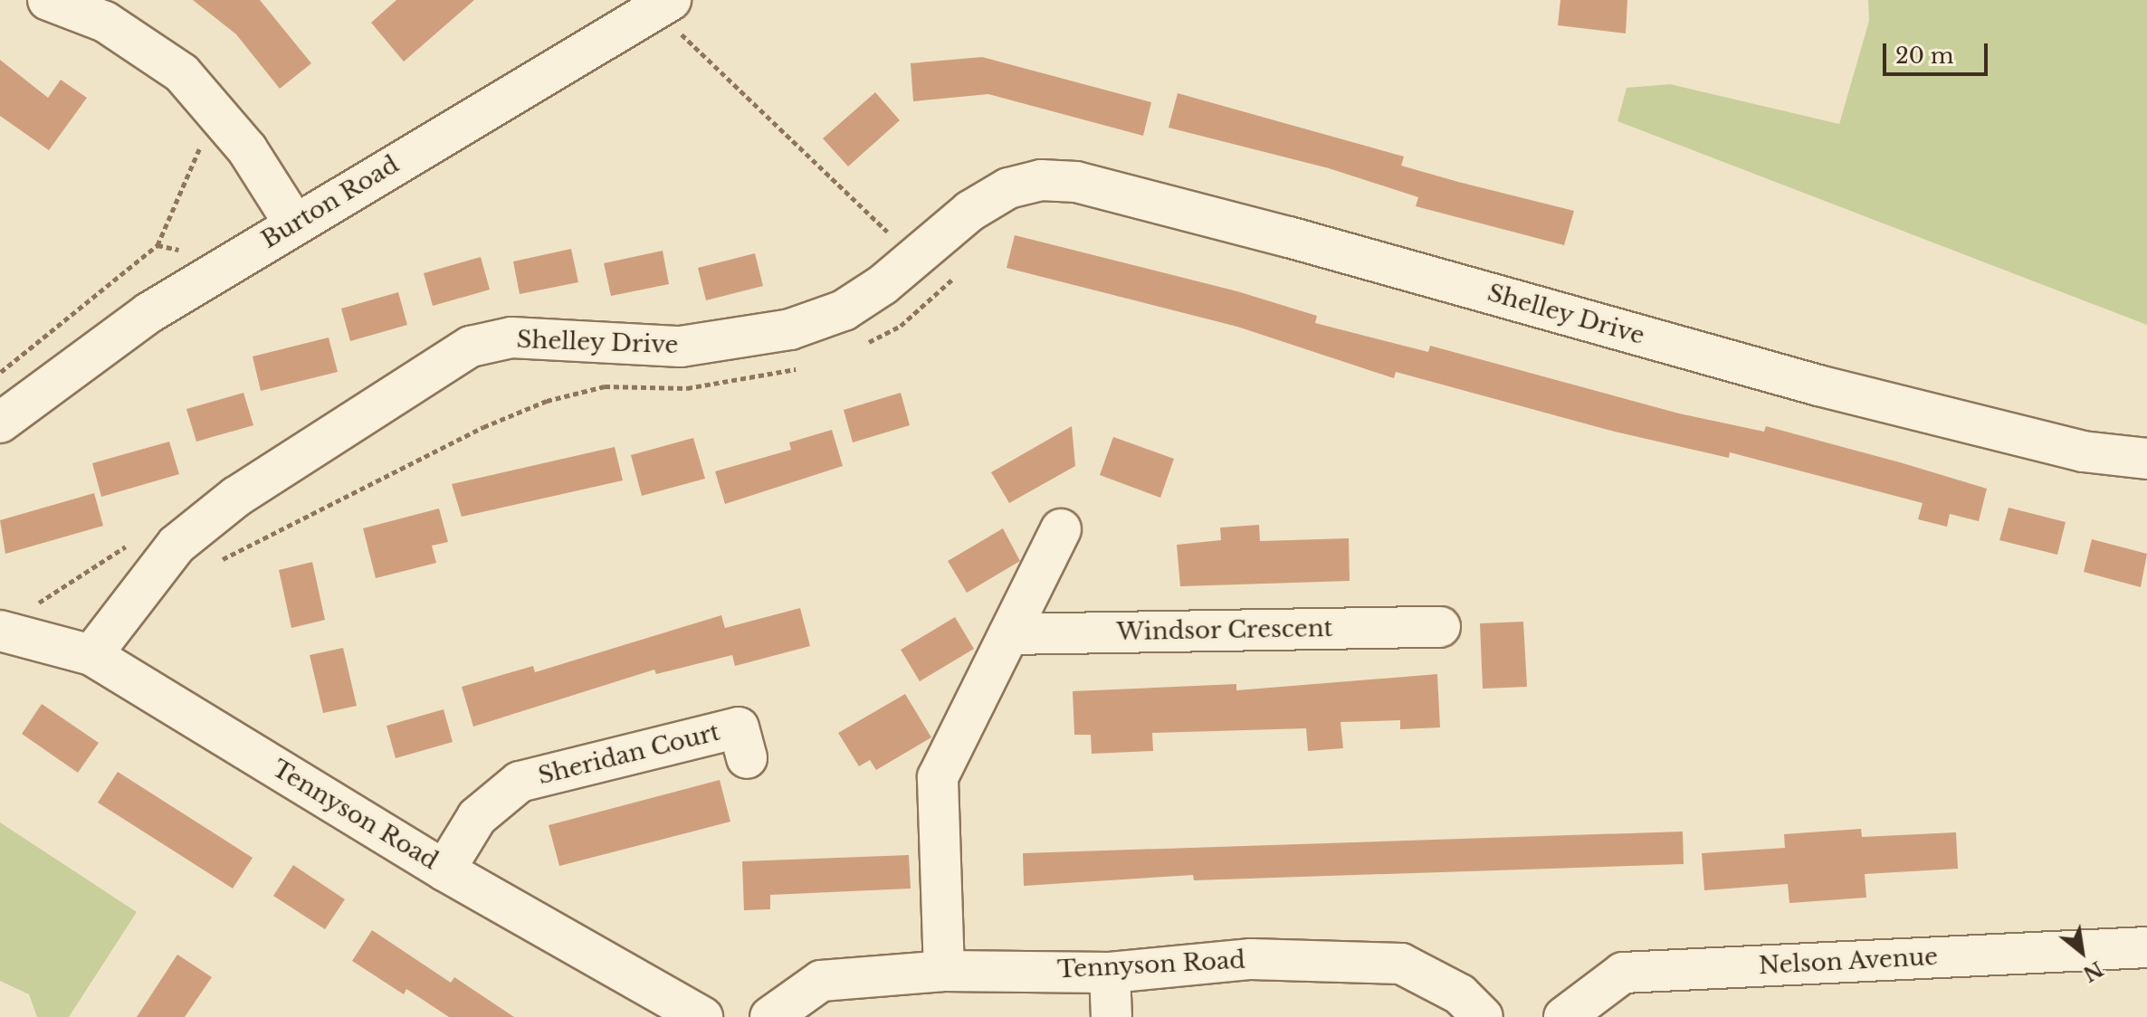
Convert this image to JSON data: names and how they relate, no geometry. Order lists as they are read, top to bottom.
{
  "streets": {
    "street": [
      "Burton Road",
      "Shelley Drive",
      "Windsor Crescent",
      "Sheridan Court",
      "Tennyson Road",
      "Nelson Avenue"
    ]
  },
  "crossings": [
    ["Shelley Drive", "Tennyson Road"],
    ["Sheridan Court", "Tennyson Road"]
  ],
  "scale_bar": "20 m",
  "north": "bottom right"
}
